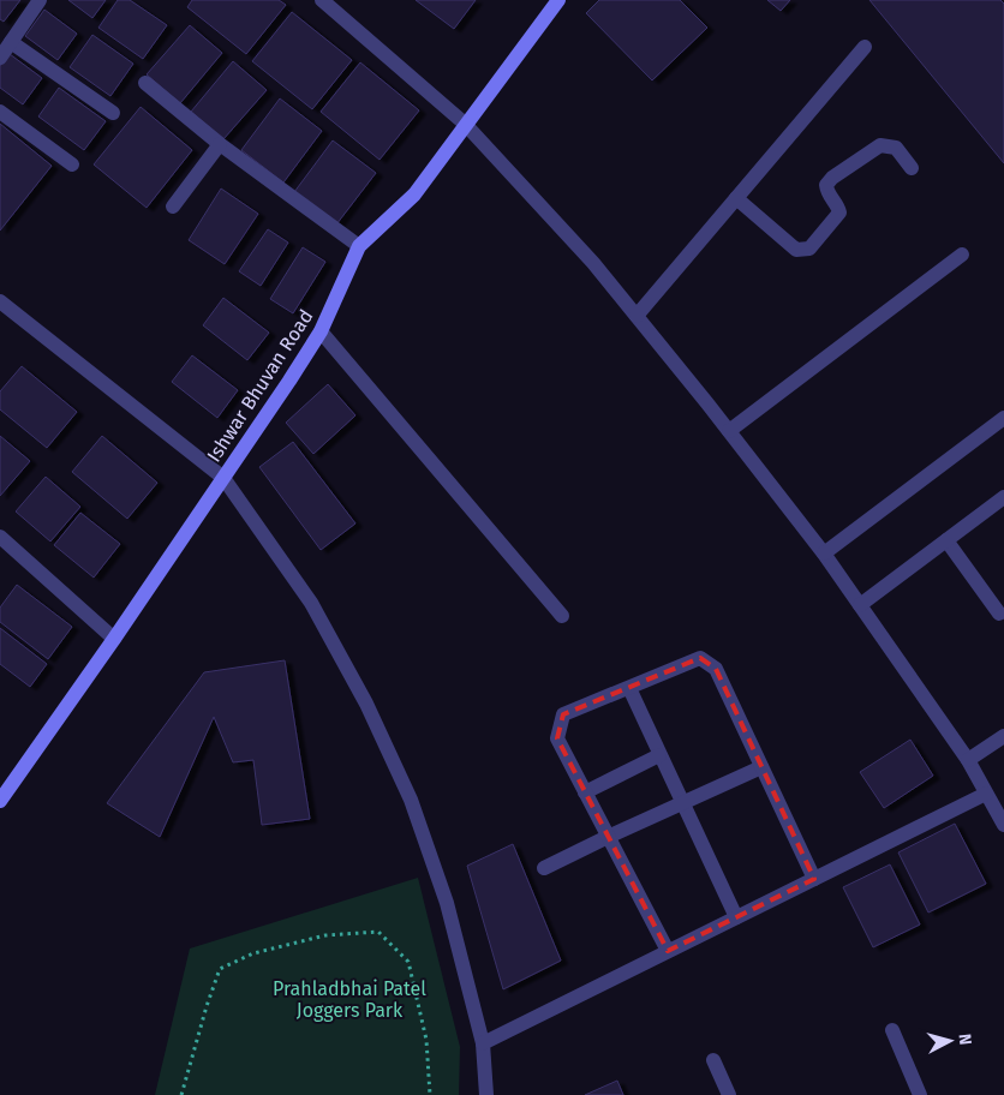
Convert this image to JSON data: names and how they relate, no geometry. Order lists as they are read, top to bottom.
{
  "streets": {
    "street": ["Ishwar Bhuvan Road"]
  },
  "parks": ["Prahladbhai Patel Joggers Park"],
  "north": "right"
}
